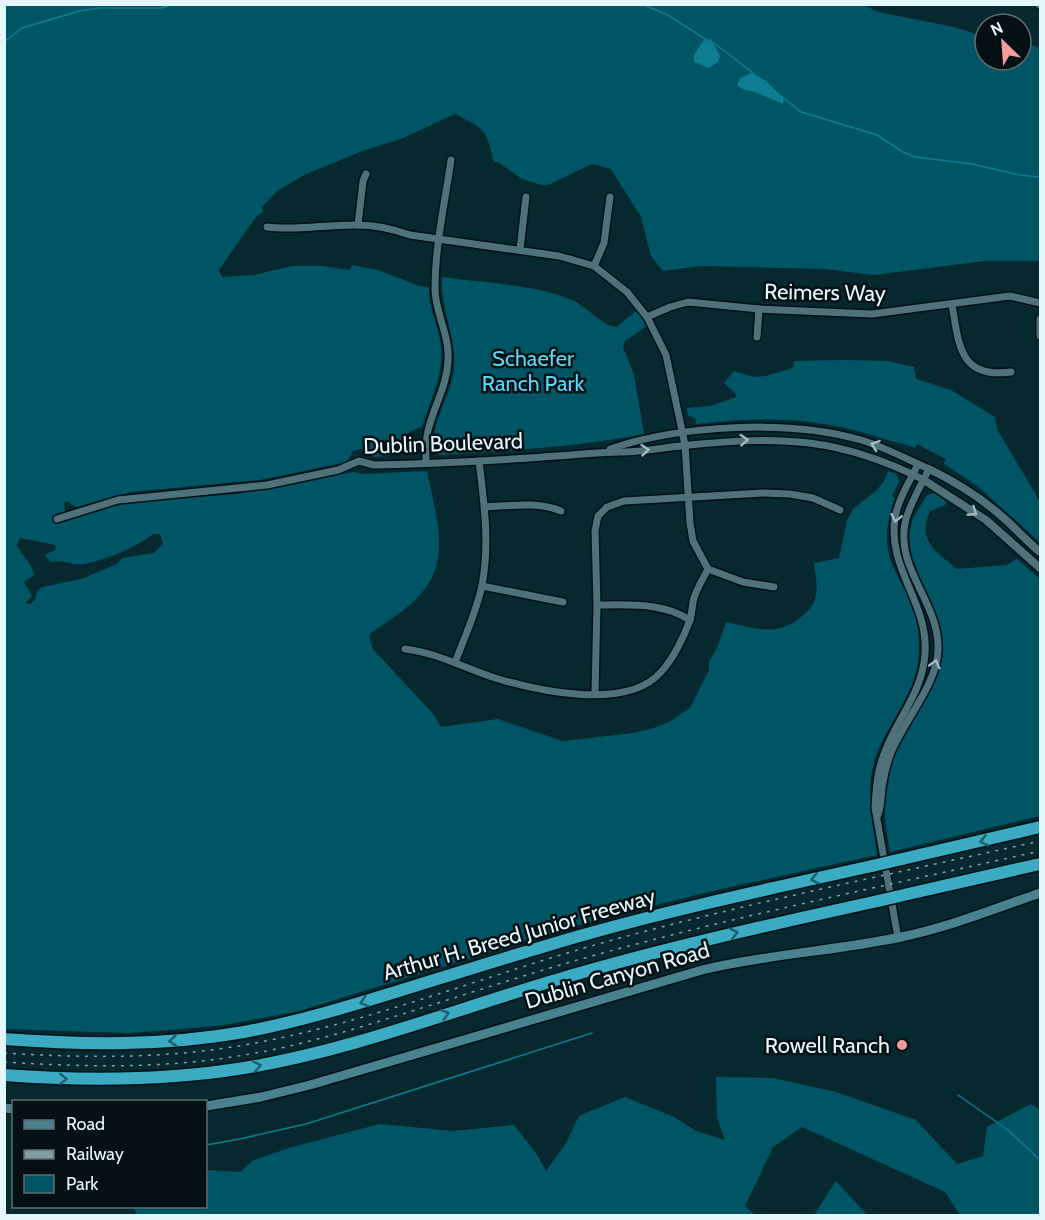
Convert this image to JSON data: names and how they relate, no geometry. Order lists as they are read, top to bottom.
{
  "streets": {
    "highway": ["Arthur H. Breed Junior Freeway"],
    "main road": ["Dublin Canyon Road"],
    "street": ["Reimers Way", "Dublin Boulevard"]
  },
  "parks": ["Schaefer Ranch Park"],
  "places": ["Rowell Ranch"],
  "legend": ["Road", "Railway", "Park"],
  "north": "top left"
}
